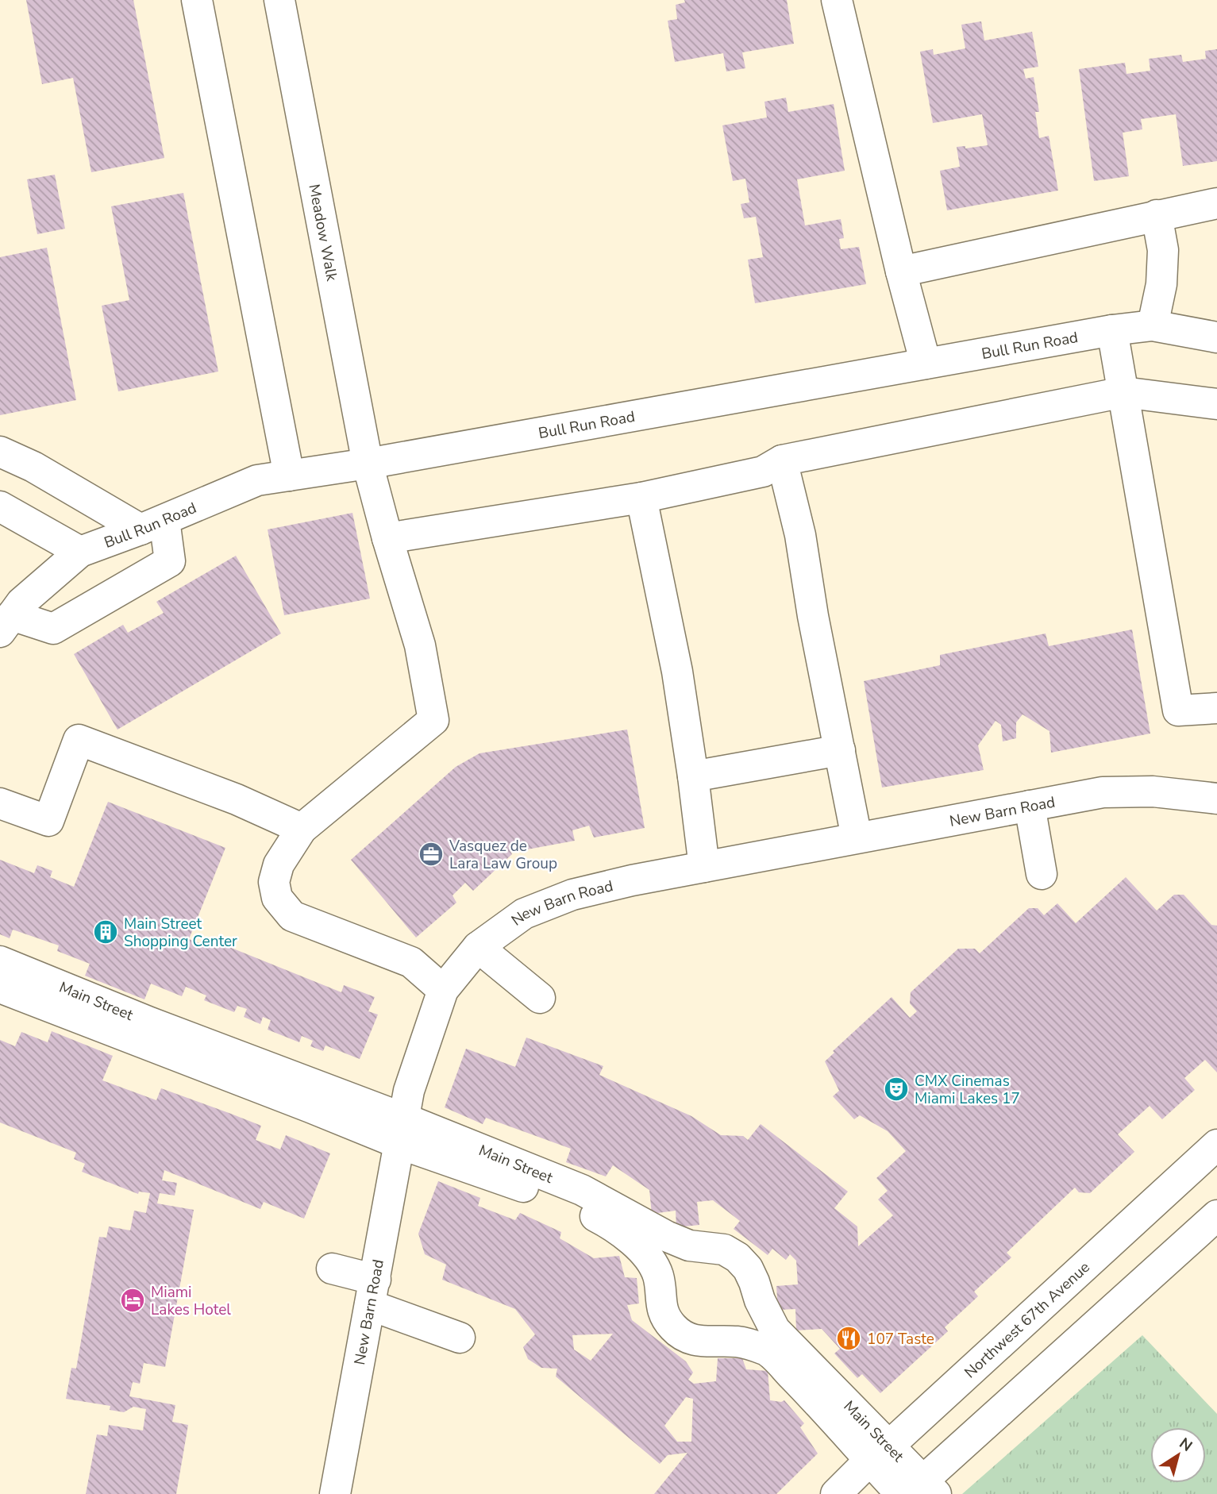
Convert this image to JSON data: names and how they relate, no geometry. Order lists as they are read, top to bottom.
{
  "streets": {
    "street": [
      "Meadow Walk",
      "Bull Run Road",
      "New Barn Road",
      "Main Street",
      "Northwest 67th Avenue"
    ]
  },
  "crossings": [
    ["Meadow Walk", "Bull Run Road"],
    ["New Barn Road", "Main Street"],
    ["Main Street", "Northwest 67th Avenue"]
  ],
  "places": {
    "office": ["Vasquez de Lara Law Group"],
    "building": ["Main Street Shopping Center"],
    "theatre": ["CMX Cinemas Miami Lakes 17"],
    "hotel": ["Miami Lakes Hotel"],
    "restaurant": ["107 Taste"]
  },
  "north": "top right"
}
